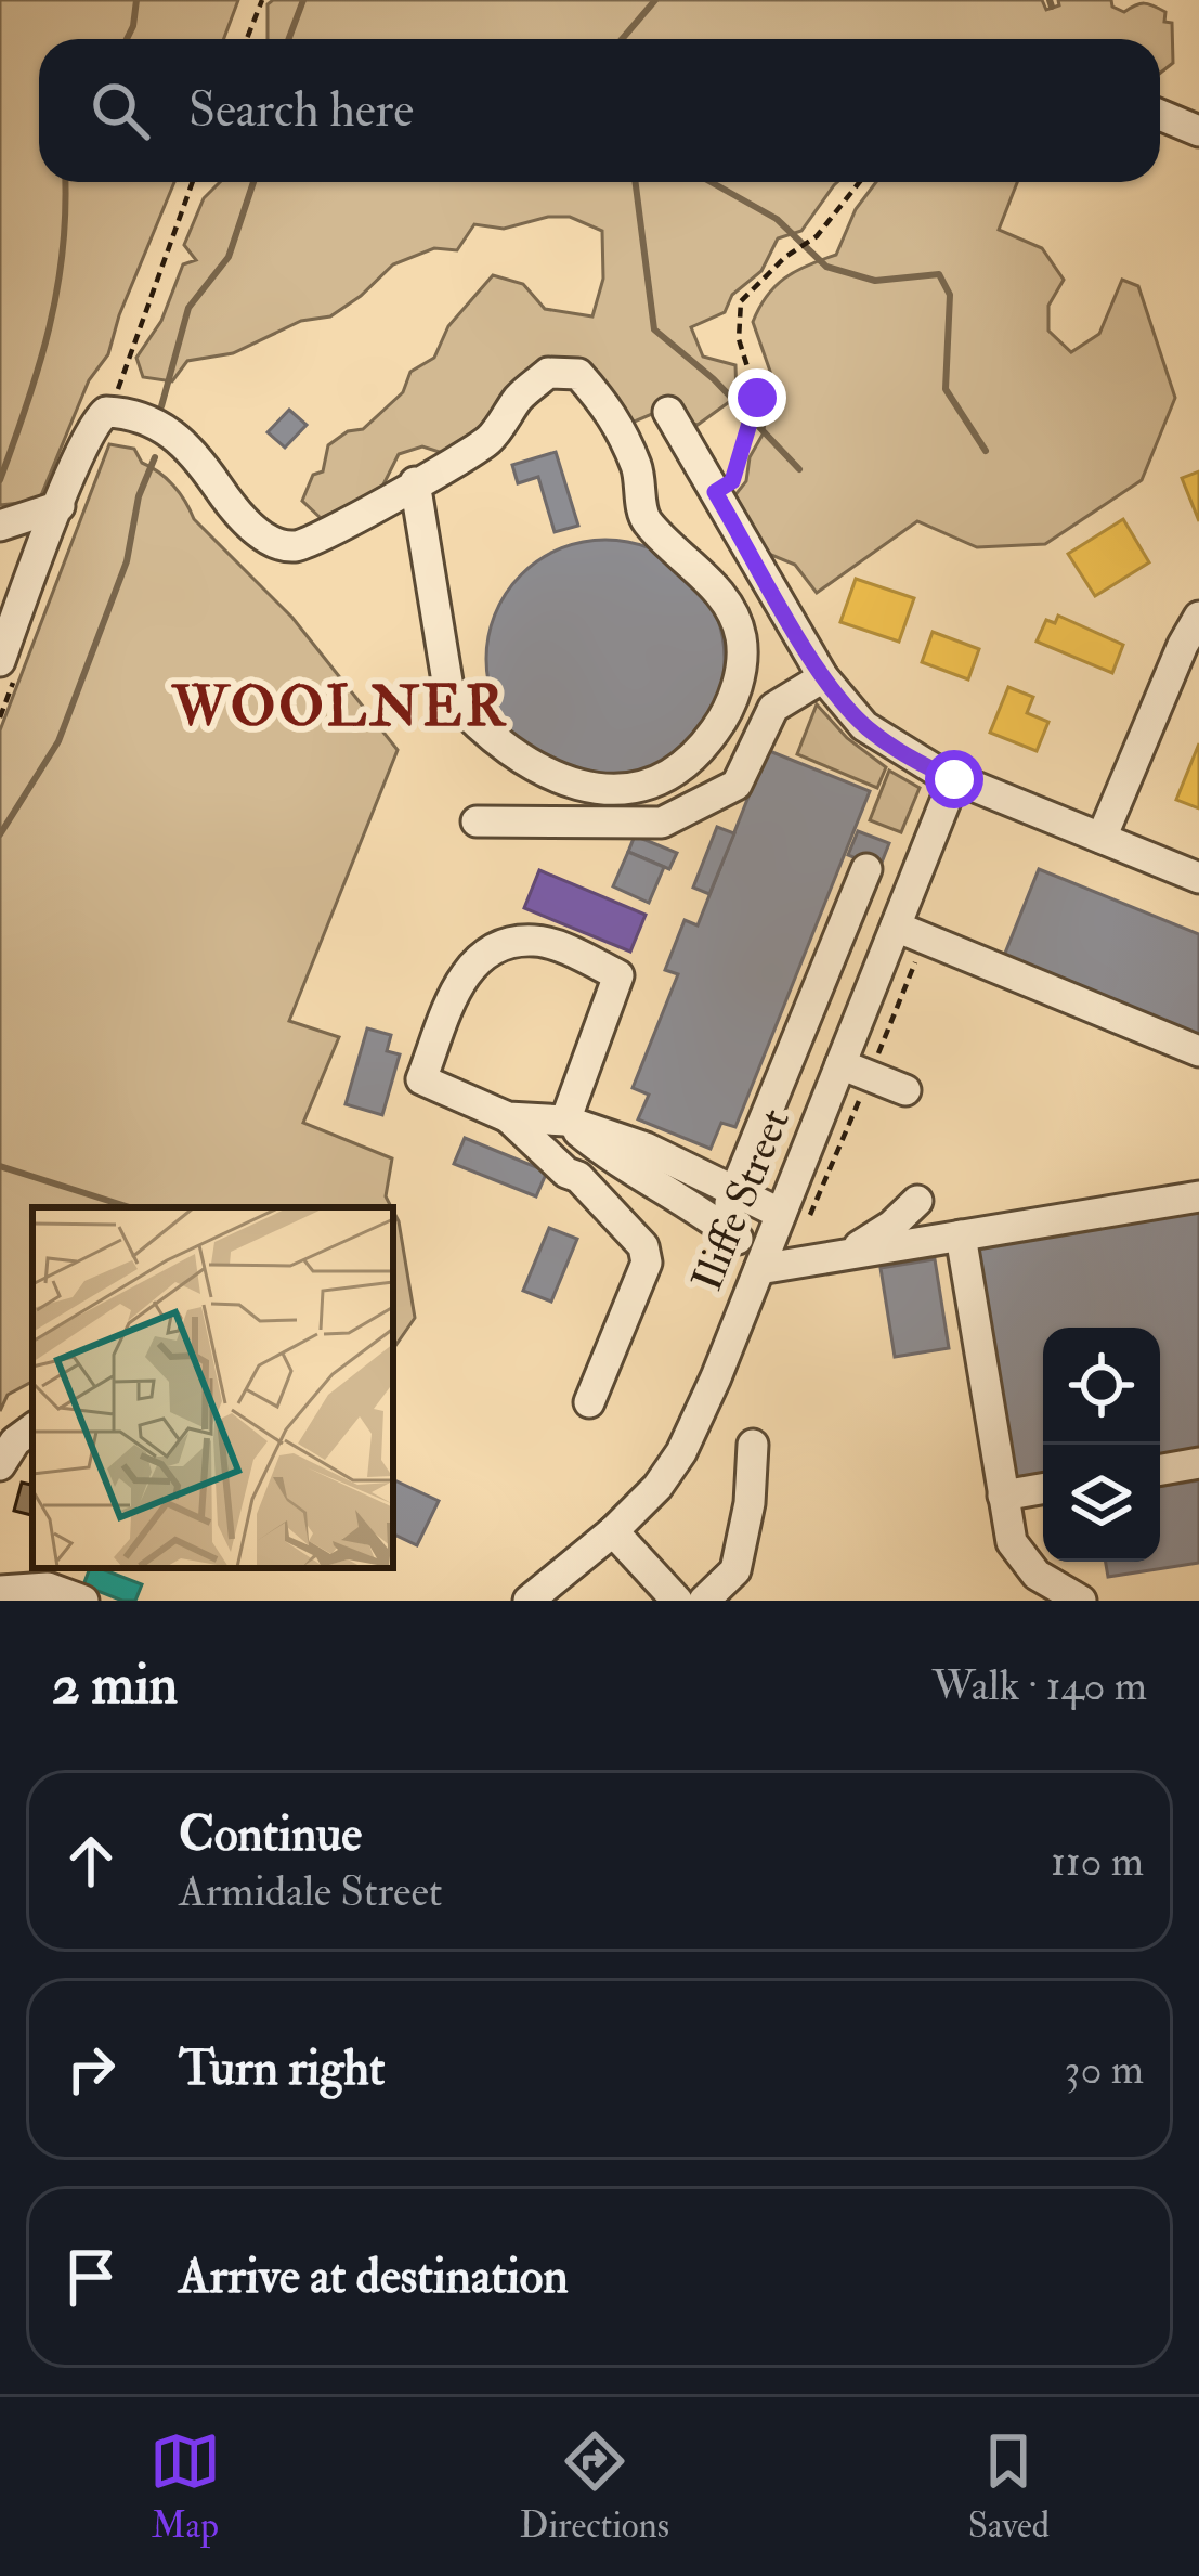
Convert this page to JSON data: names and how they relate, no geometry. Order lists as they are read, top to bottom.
{
  "streets": {
    "street": ["Iliffe Street"]
  },
  "districts": ["WOOLNER"],
  "page": {
    "search": "Search here",
    "heading": ["2 min", "Walk · 140 m"],
    "list": [
      ["Continue", "Armidale Street", "110 m"],
      ["Turn right", "30 m"],
      "Arrive at destination"
    ],
    "nav": ["Map", "Directions", "Saved"]
  }
}
